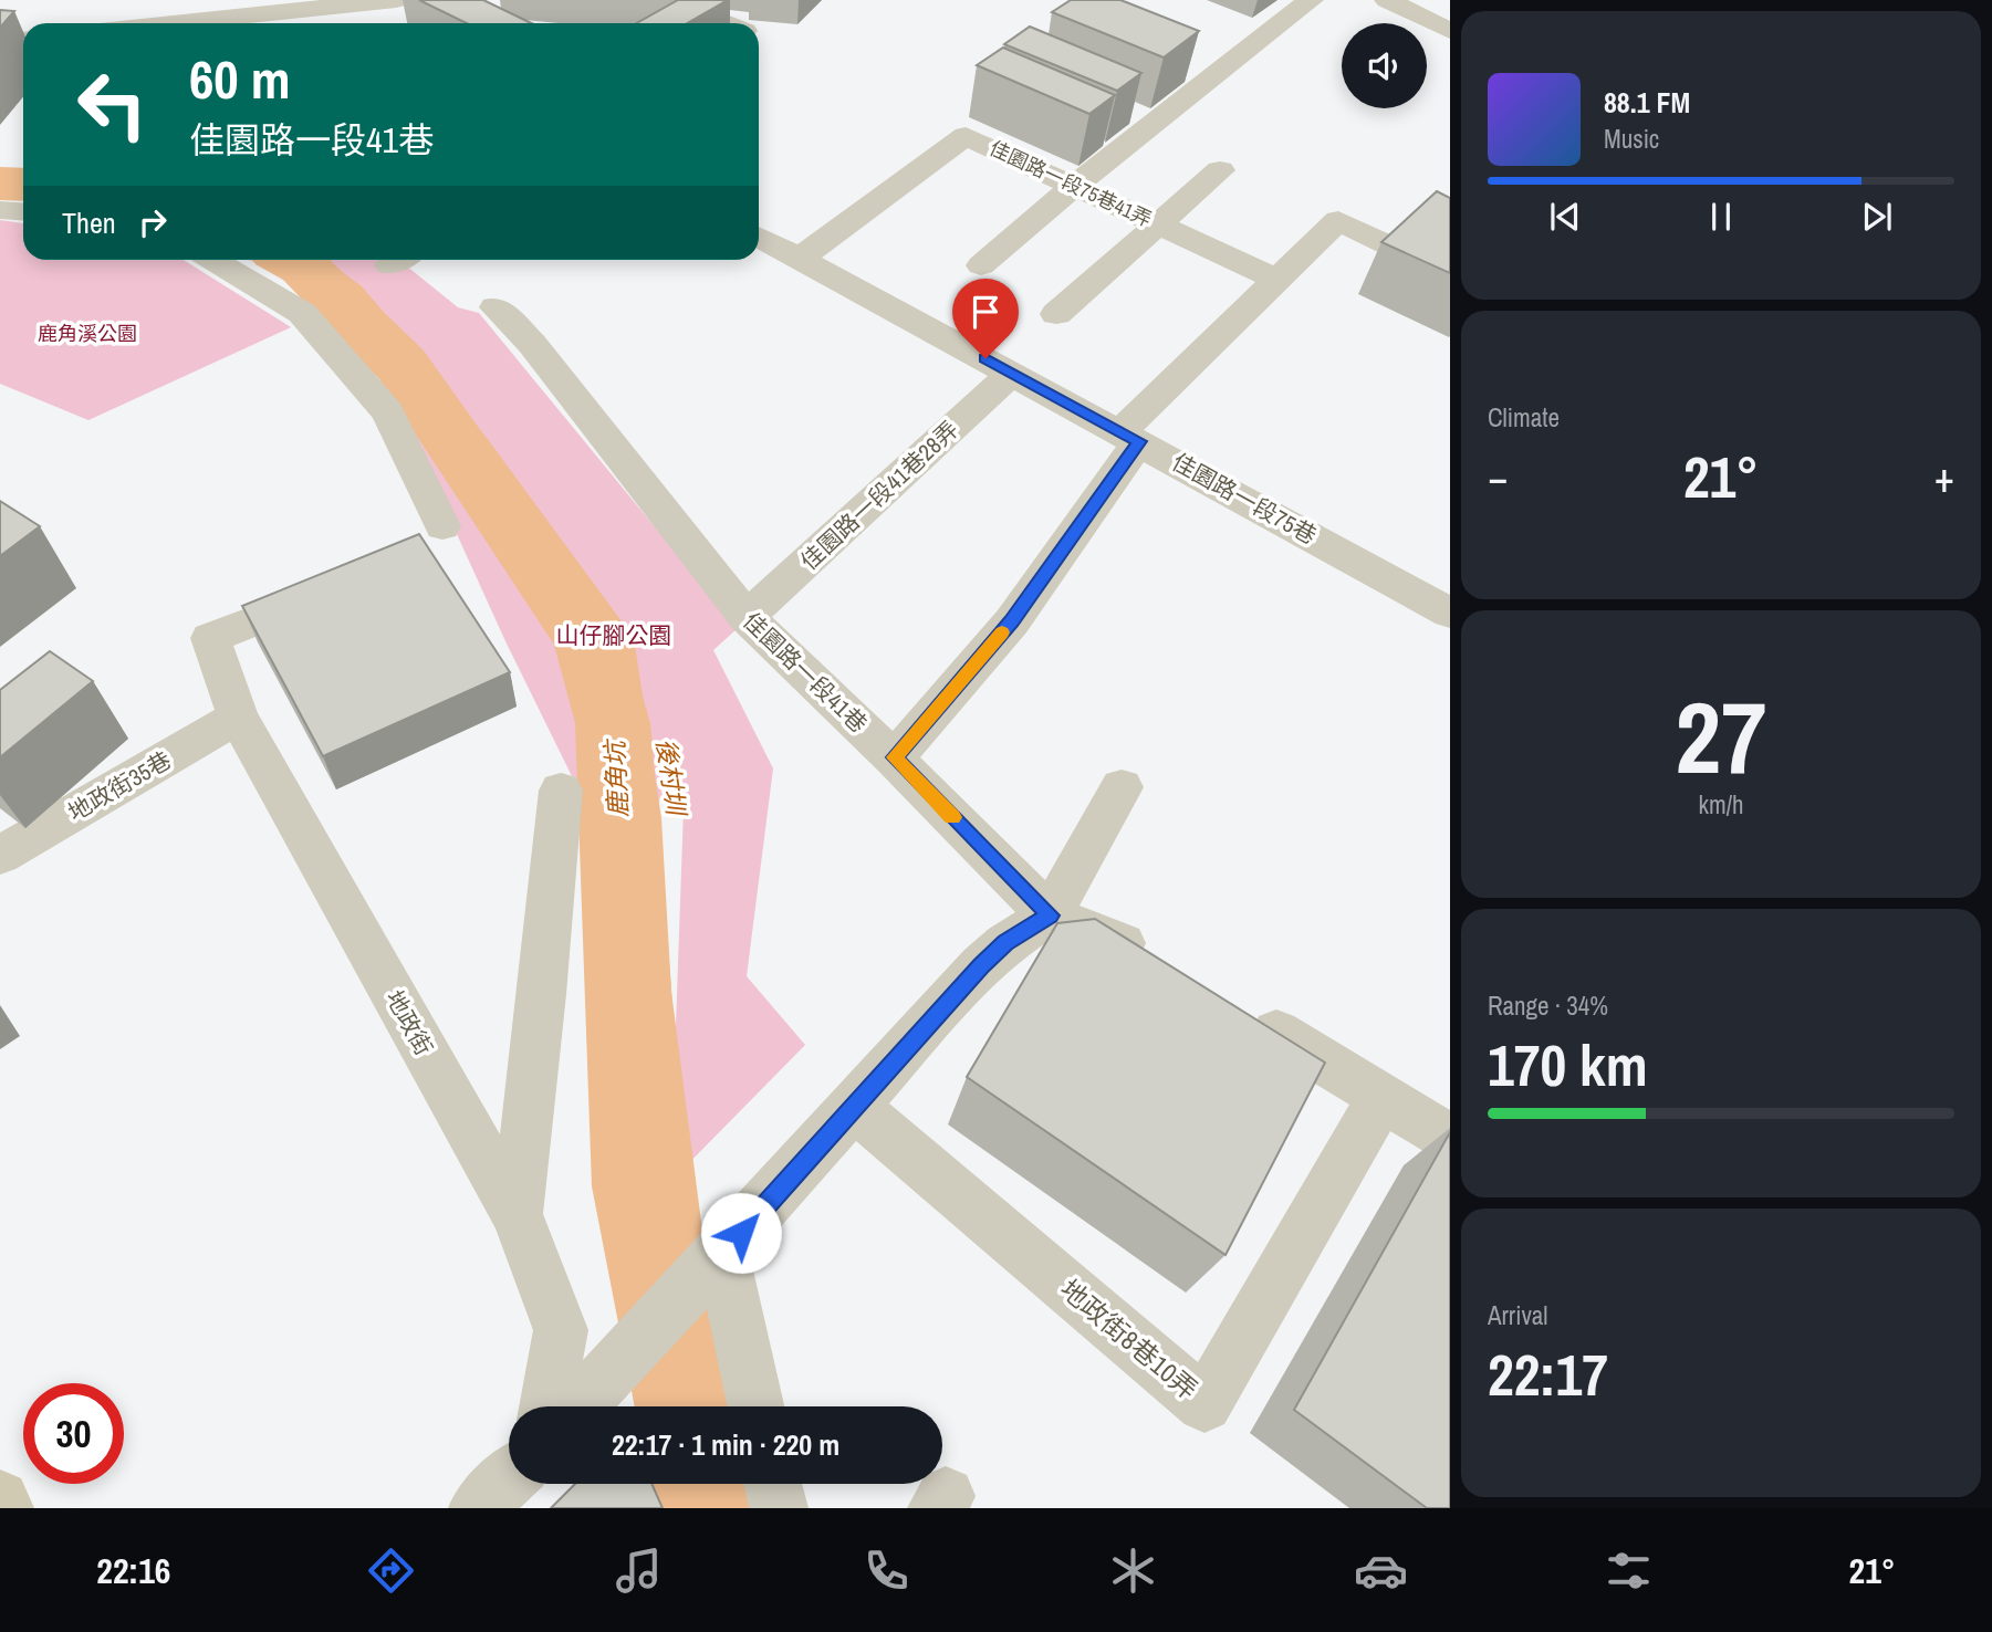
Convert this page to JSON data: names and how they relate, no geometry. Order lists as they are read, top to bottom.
{
  "streets": {
    "street": [
      "佳園路一段75巷41弄",
      "佳園路一段41巷28弄",
      "佳園路一段75巷",
      "佳園路一段41巷",
      "地政街35巷",
      "地政街",
      "地政街8巷10弄"
    ]
  },
  "crossings": [
    ["佳園路一段75巷41弄", "佳園路一段75巷"],
    ["佳園路一段41巷28弄", "佳園路一段75巷"],
    ["佳園路一段41巷28弄", "佳園路一段41巷"],
    ["地政街35巷", "地政街"]
  ],
  "water": ["後村圳", "鹿角坑"],
  "parks": ["鹿角溪公園", "山仔腳公園"],
  "page": {
    "turn": ["60 m", "佳園路一段41巷"],
    "song": ["88.1 FM", "Music"],
    "then": "Then",
    "tile": [
      "Climate",
      ["27", "km/h"],
      ["Range · 34%", "170 km"],
      ["Arrival", "22:17"]
    ],
    "heat": ["−", "21°", "+"],
    "limit": "30",
    "trip": "22:17 · 1 min · 220 m",
    "tabs": ["22:16", "21°"]
  }
}
